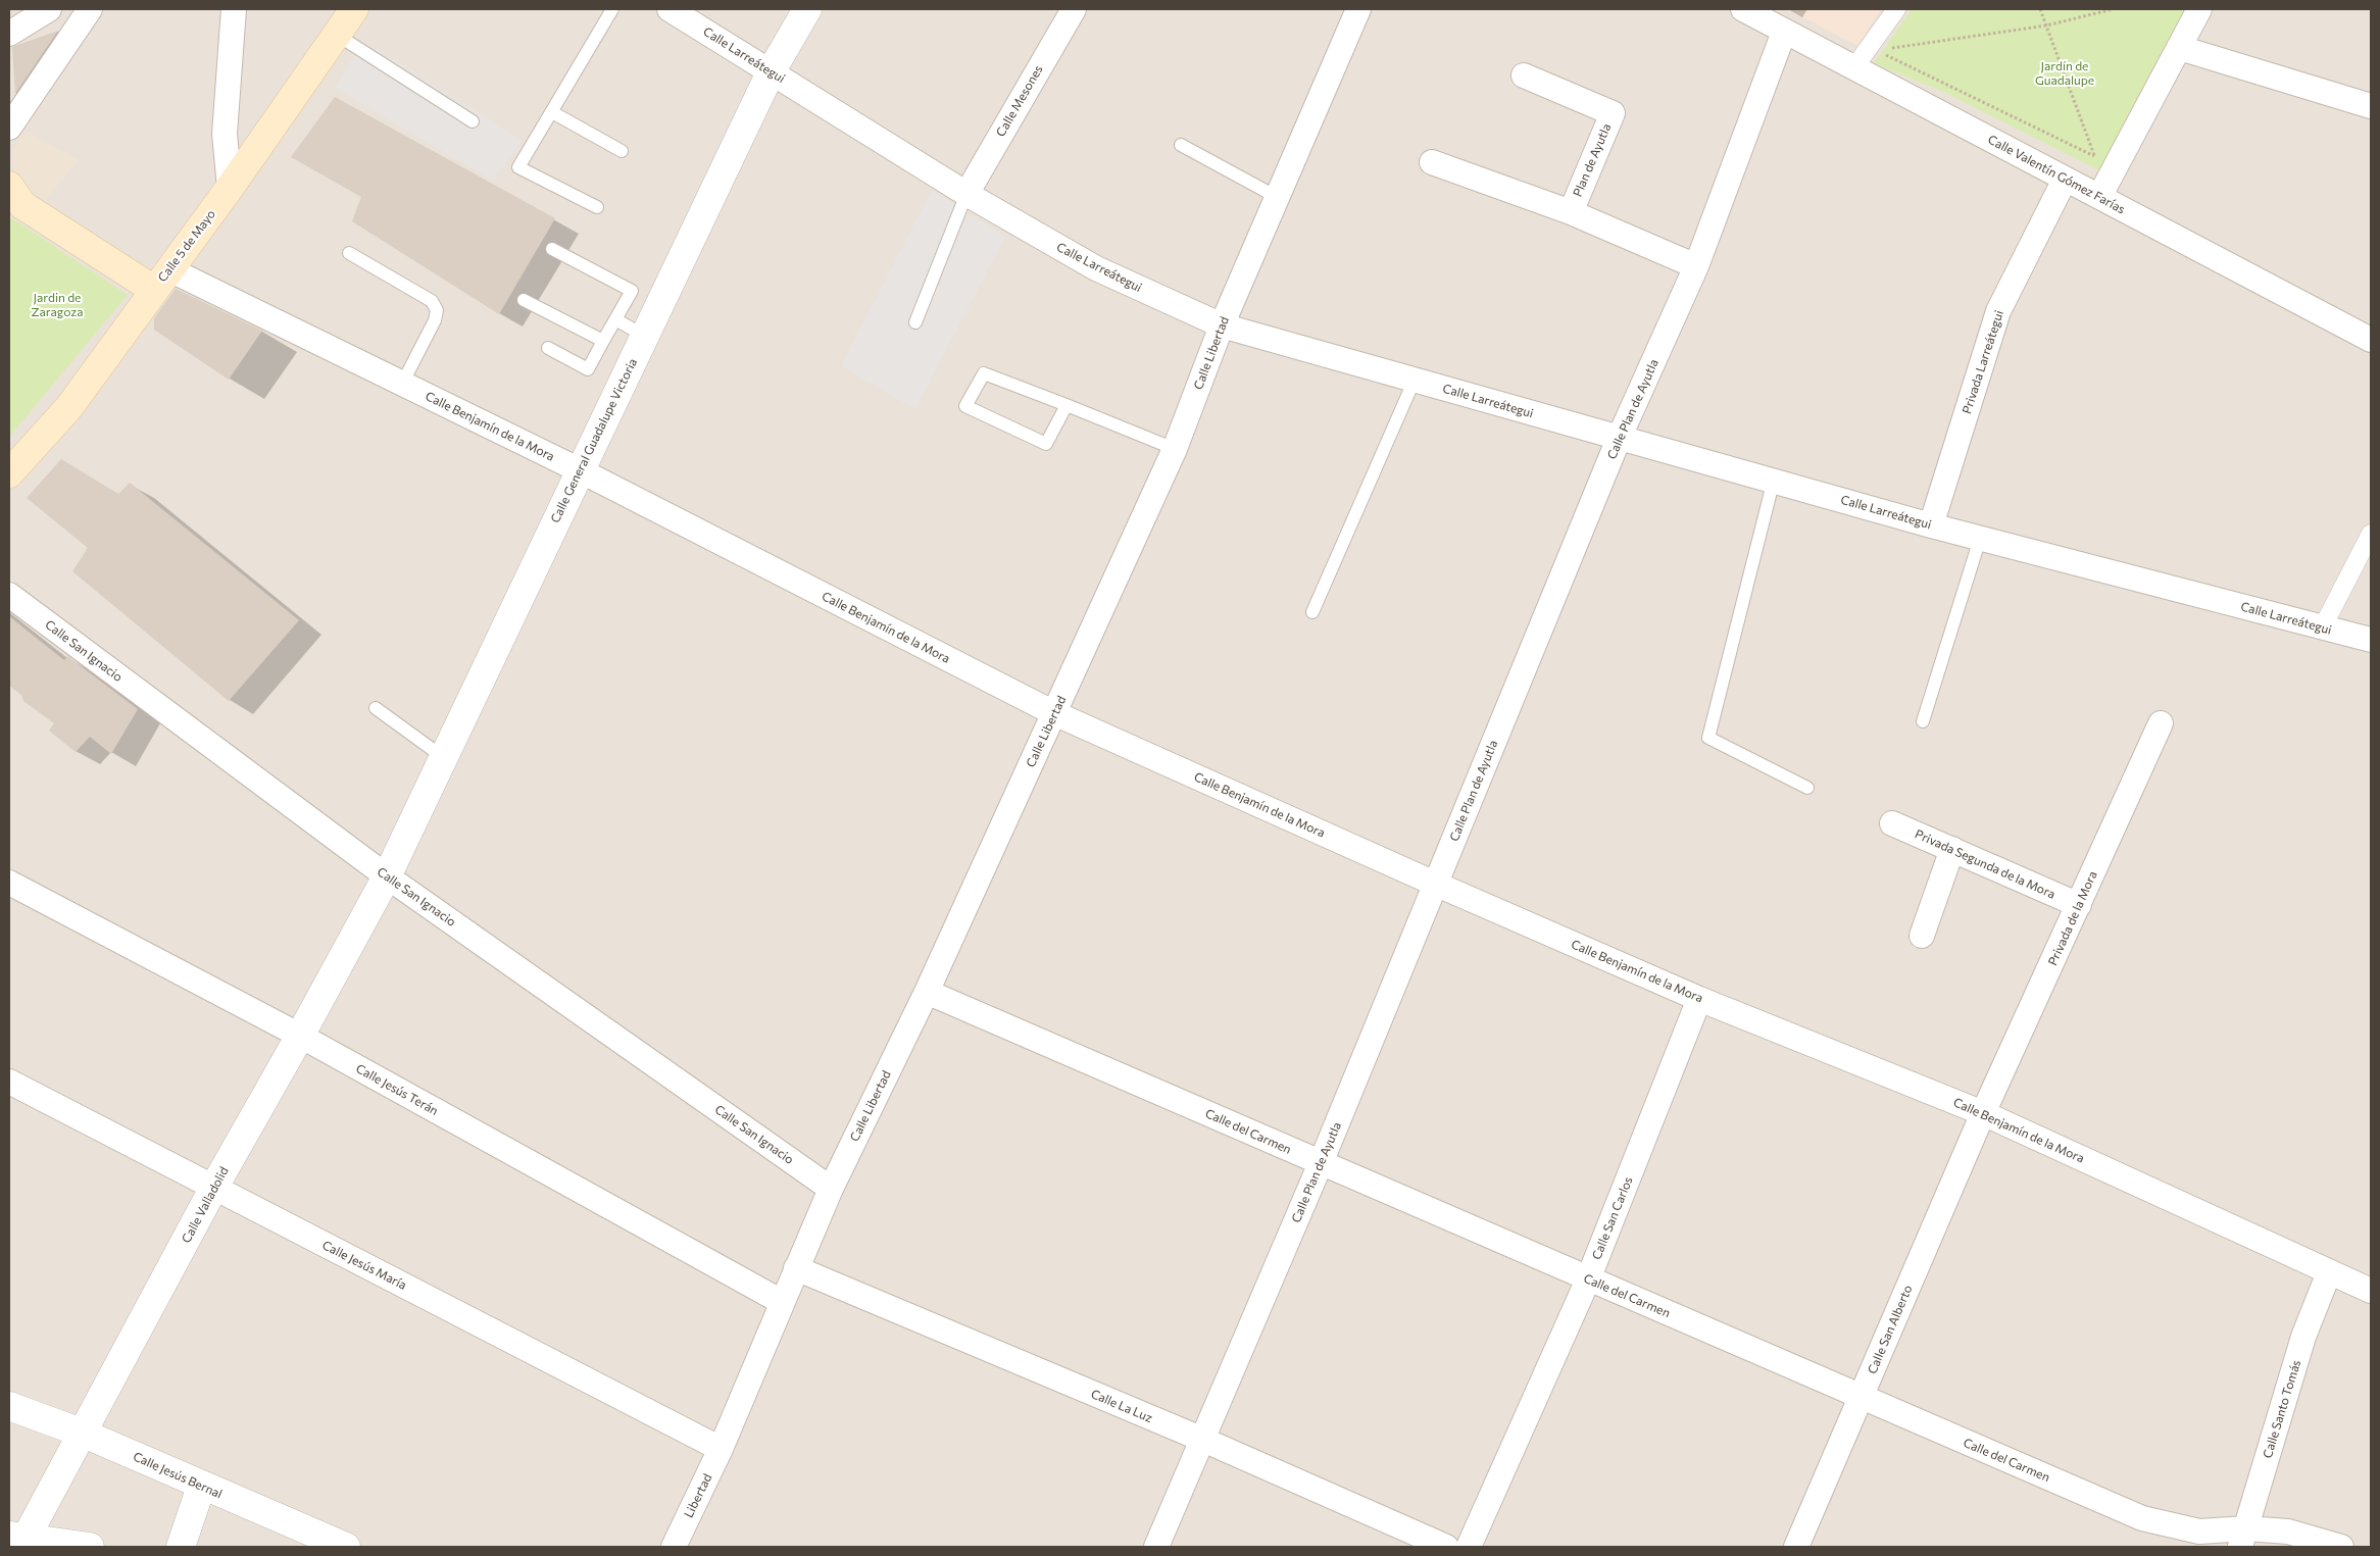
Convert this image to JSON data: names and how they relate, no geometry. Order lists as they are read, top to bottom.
{
  "streets": {
    "main road": ["Calle 5 de Mayo"],
    "street": [
      "Calle Larreátegui",
      "Calle Mesones",
      "Plan de Ayutla",
      "Calle Valentín Gómez Farías",
      "Calle Libertad",
      "Privada Larreátegui",
      "Calle Plan de Ayutla",
      "Calle Benjamín de la Mora",
      "Calle General Guadalupe Victoria",
      "Calle San Ignacio",
      "Privada Segunda de la Mora",
      "Privada de la Mora",
      "Calle Jesús Terán",
      "Calle del Carmen",
      "Calle Valladolid",
      "Calle San Carlos",
      "Calle Jesús María",
      "Calle San Alberto",
      "Calle La Luz",
      "Calle Santo Tomás",
      "Calle Jesús Bernal",
      "Libertad"
    ]
  },
  "crossings": [
    ["Calle Larreátegui", "Calle Mesones"],
    ["Calle Larreátegui", "Calle Libertad"],
    ["Calle Larreátegui", "Privada Larreátegui"],
    ["Calle Larreátegui", "Calle Plan de Ayutla"],
    ["Calle Larreátegui", "Calle General Guadalupe Victoria"],
    ["Plan de Ayutla", "Calle Plan de Ayutla"],
    ["Calle Valentín Gómez Farías", "Privada Larreátegui"],
    ["Calle Valentín Gómez Farías", "Calle Plan de Ayutla"],
    ["Calle 5 de Mayo", "Calle Benjamín de la Mora"],
    ["Calle Libertad", "Calle Benjamín de la Mora"],
    ["Calle Libertad", "Calle San Ignacio"],
    ["Calle Libertad", "Calle Jesús Terán"],
    ["Calle Libertad", "Calle del Carmen"],
    ["Calle Libertad", "Calle Jesús María"],
    ["Calle Libertad", "Calle La Luz"],
    ["Calle Libertad", "Libertad"],
    ["Calle Plan de Ayutla", "Calle Benjamín de la Mora"],
    ["Calle Plan de Ayutla", "Calle del Carmen"],
    ["Calle Plan de Ayutla", "Calle La Luz"],
    ["Calle Benjamín de la Mora", "Calle General Guadalupe Victoria"],
    ["Calle Benjamín de la Mora", "Privada de la Mora"],
    ["Calle Benjamín de la Mora", "Calle San Carlos"],
    ["Calle Benjamín de la Mora", "Calle San Alberto"],
    ["Calle Benjamín de la Mora", "Calle Santo Tomás"],
    ["Calle General Guadalupe Victoria", "Calle San Ignacio"],
    ["Calle General Guadalupe Victoria", "Calle Valladolid"],
    ["Calle San Ignacio", "Calle Valladolid"],
    ["Privada Segunda de la Mora", "Privada de la Mora"],
    ["Privada de la Mora", "Calle San Alberto"],
    ["Calle Jesús Terán", "Calle Valladolid"],
    ["Calle del Carmen", "Calle San Carlos"],
    ["Calle del Carmen", "Calle San Alberto"],
    ["Calle del Carmen", "Calle Santo Tomás"],
    ["Calle Valladolid", "Calle Jesús María"],
    ["Calle Valladolid", "Calle Jesús Bernal"],
    ["Calle Jesús María", "Libertad"]
  ],
  "parks": ["Jardín de Guadalupe", "Jardin de Zaragoza"]
}
